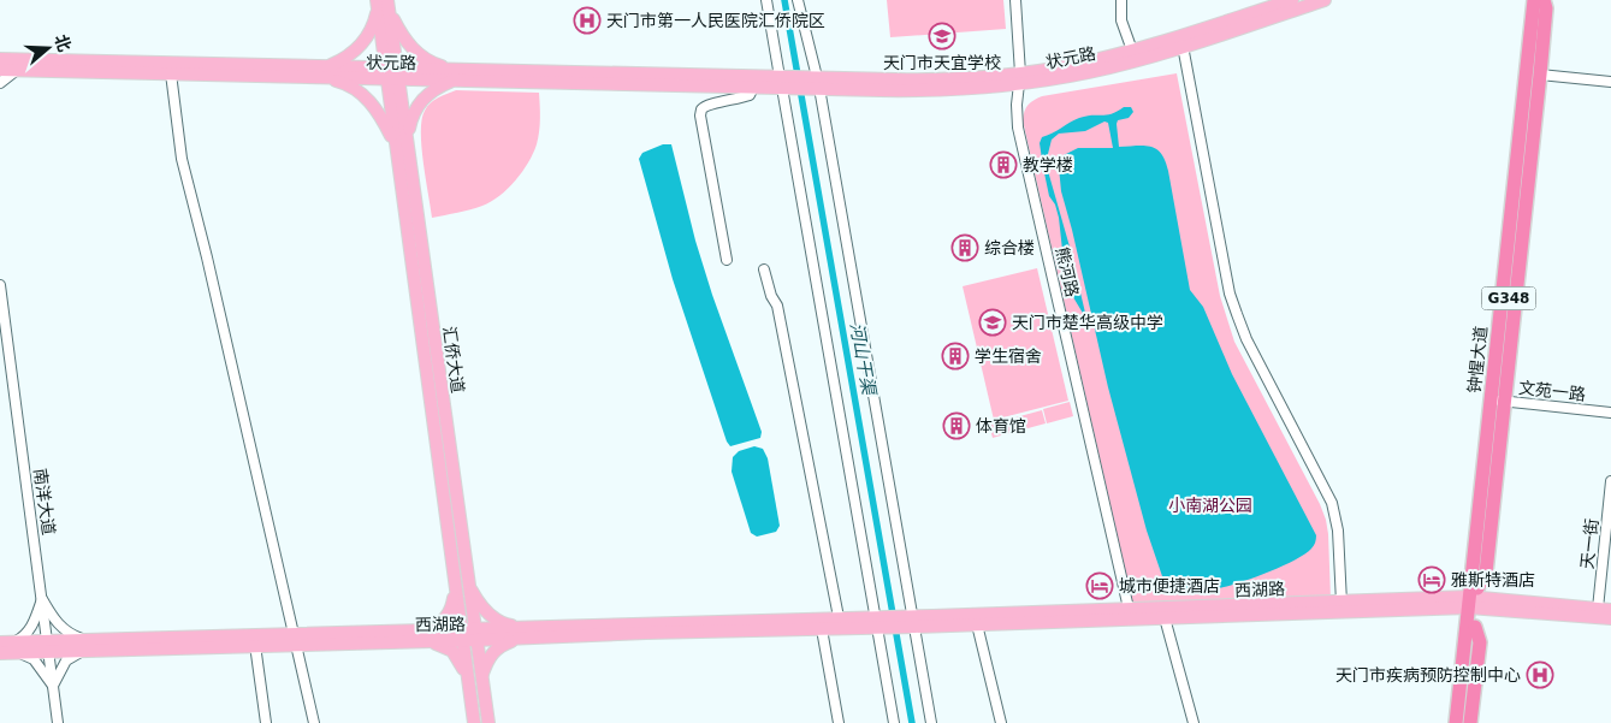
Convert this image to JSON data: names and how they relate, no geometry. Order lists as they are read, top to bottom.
{
  "streets": {
    "highway": ["G348", "钟惺大道"],
    "main road": ["状元路", "汇侨大道", "西湖路"],
    "street": [
      "熊河路",
      "文苑一路",
      "南洋大道",
      "天一街"
    ]
  },
  "crossings": [
    ["状元路", "熊河路"],
    ["状元路", "汇侨大道"],
    ["熊河路", "西湖路"],
    ["汇侨大道", "西湖路"],
    ["钟惺大道", "文苑一路"],
    ["钟惺大道", "西湖路"],
    ["南洋大道", "西湖路"],
    ["天一街", "西湖路"]
  ],
  "water": ["河山干渠"],
  "parks": ["小南湖公园"],
  "places": {
    "hospital": ["天门市第一人民医院汇侨院区", "天门市疾病预防控制中心"],
    "school or university": ["天门市天宜学校", "天门市楚华高级中学"],
    "building": [
      "教学楼",
      "综合楼",
      "学生宿舍",
      "体育馆"
    ],
    "hotel": ["雅斯特酒店", "城市便捷酒店"]
  },
  "north": "right"
}
